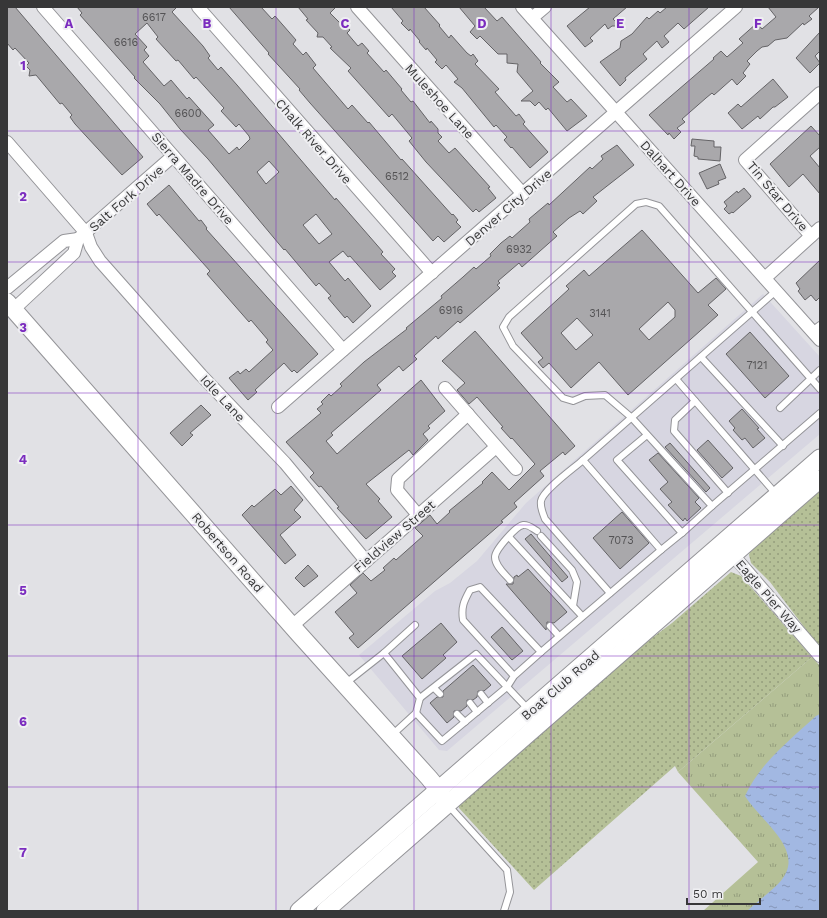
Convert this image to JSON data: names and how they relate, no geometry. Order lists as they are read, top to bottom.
{
  "streets": {
    "main road": ["Robertson Road", "Boat Club Road"],
    "street": [
      "Muleshoe Lane",
      "Chalk River Drive",
      "Dalhart Drive",
      "Sierra Madre Drive",
      "Tin Star Drive",
      "Salt Fork Drive",
      "Denver City Drive",
      "Idle Lane",
      "Fieldview Street",
      "Eagle Pier Way"
    ]
  },
  "crossings": [
    ["Muleshoe Lane", "Denver City Drive"],
    ["Chalk River Drive", "Denver City Drive"],
    ["Dalhart Drive", "Denver City Drive"],
    ["Sierra Madre Drive", "Salt Fork Drive"],
    ["Sierra Madre Drive", "Denver City Drive"],
    ["Salt Fork Drive", "Idle Lane"],
    ["Salt Fork Drive", "Robertson Road"],
    ["Idle Lane", "Fieldview Street"],
    ["Fieldview Street", "Robertson Road"],
    ["Robertson Road", "Boat Club Road"],
    ["Eagle Pier Way", "Boat Club Road"]
  ],
  "house_numbers": [
    "6617",
    "6616",
    "6600",
    "6512",
    "6932",
    "6916",
    "3141",
    "7121",
    "7073"
  ],
  "scale_bar": "50 m",
  "grid": {
    "columns": [
      "A",
      "B",
      "C",
      "D",
      "E",
      "F"
    ],
    "rows": [
      "1",
      "2",
      "3",
      "4",
      "5",
      "6",
      "7"
    ]
  }
}
